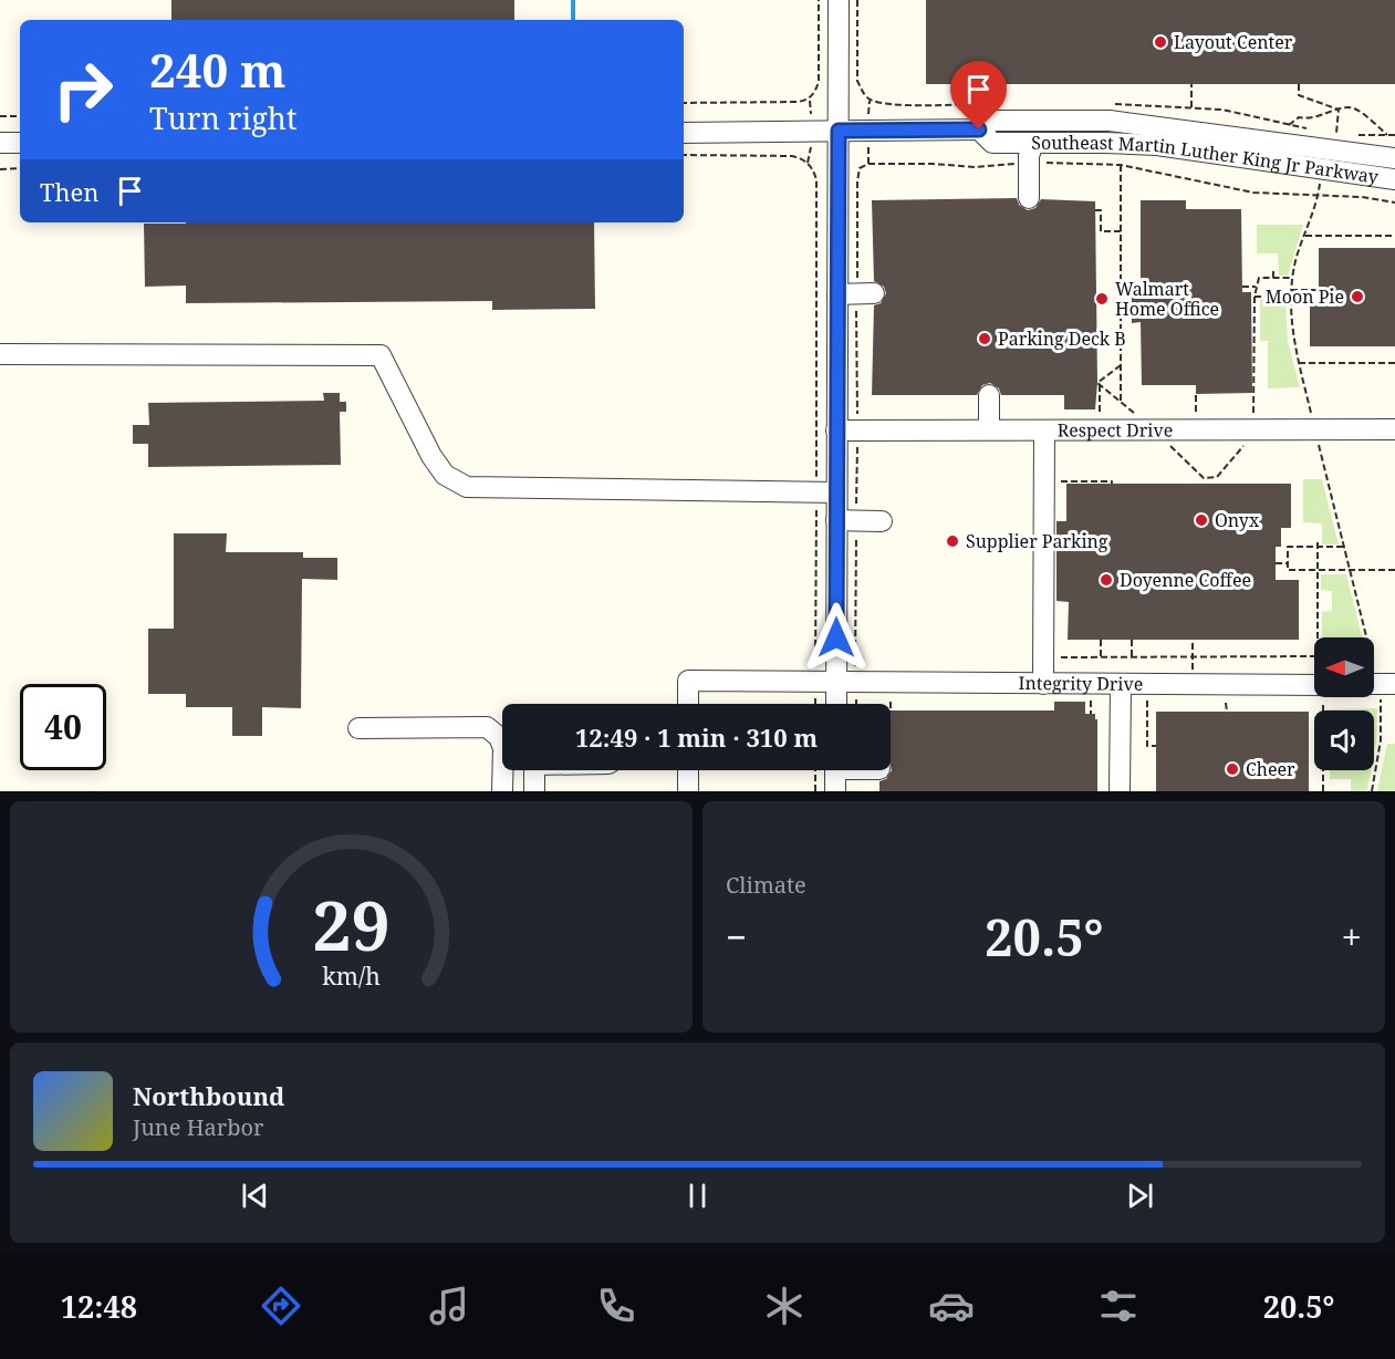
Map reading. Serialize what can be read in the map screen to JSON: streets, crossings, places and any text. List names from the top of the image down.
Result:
{
  "streets": {
    "street": ["Southeast Martin Luther King Jr Parkway", "Respect Drive", "Integrity Drive"]
  },
  "places": [
    "Layout Center",
    "Moon Pie",
    "Walmart Home Office",
    "Parking Deck B",
    "Onyx",
    "Supplier Parking",
    "Doyenne Coffee",
    "Cheer"
  ],
  "north": "left",
  "page": {
    "turn": ["240 m", "Turn right"],
    "then": "Then",
    "limit": "40",
    "trip": "12:49 · 1 min · 310 m",
    "tile": "Climate",
    "heat": ["−", "20.5°", "+"],
    "song": ["Northbound", "June Harbor"],
    "tabs": ["12:48", "20.5°"],
    "gauge": ["29", "km/h"]
  }
}
